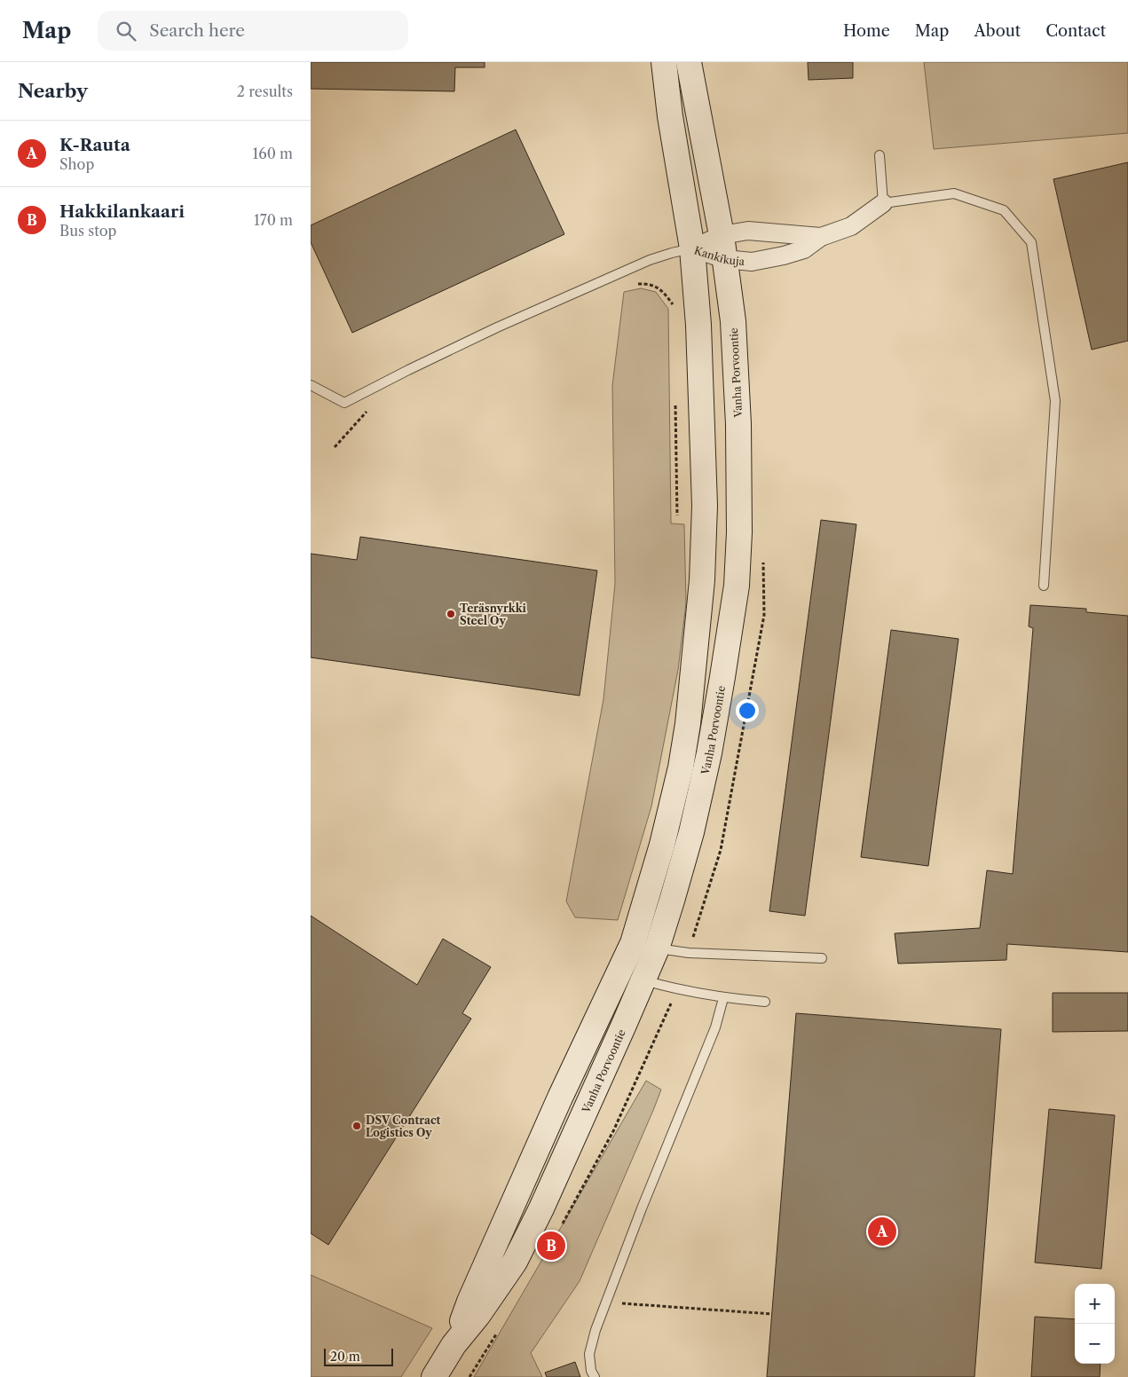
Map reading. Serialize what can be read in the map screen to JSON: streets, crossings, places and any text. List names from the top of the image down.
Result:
{
  "streets": {
    "main road": ["Vanha Porvoontie"],
    "street": ["Kankikuja"]
  },
  "crossings": [
    ["Kankikuja", "Vanha Porvoontie"]
  ],
  "places": ["Teräsnyrkki Steel Oy", "DSV Contract Logistics Oy"],
  "scale_bar": "20 m",
  "page": {
    "header": "Map",
    "search": "Search here",
    "nav": [
      "Home",
      "Map",
      "About",
      "Contact"
    ],
    "heading": ["Nearby", "2 results"],
    "list": [
      {
        "mark": "A",
        "name": "K-Rauta",
        "note": "Shop",
        "value": "160 m"
      },
      {
        "mark": "B",
        "name": "Hakkilankaari",
        "note": "Bus stop",
        "value": "170 m"
      }
    ],
    "pins": ["A", "B"],
    "map_buttons": ["+", "−"],
    "scale": "20 m"
  }
}
